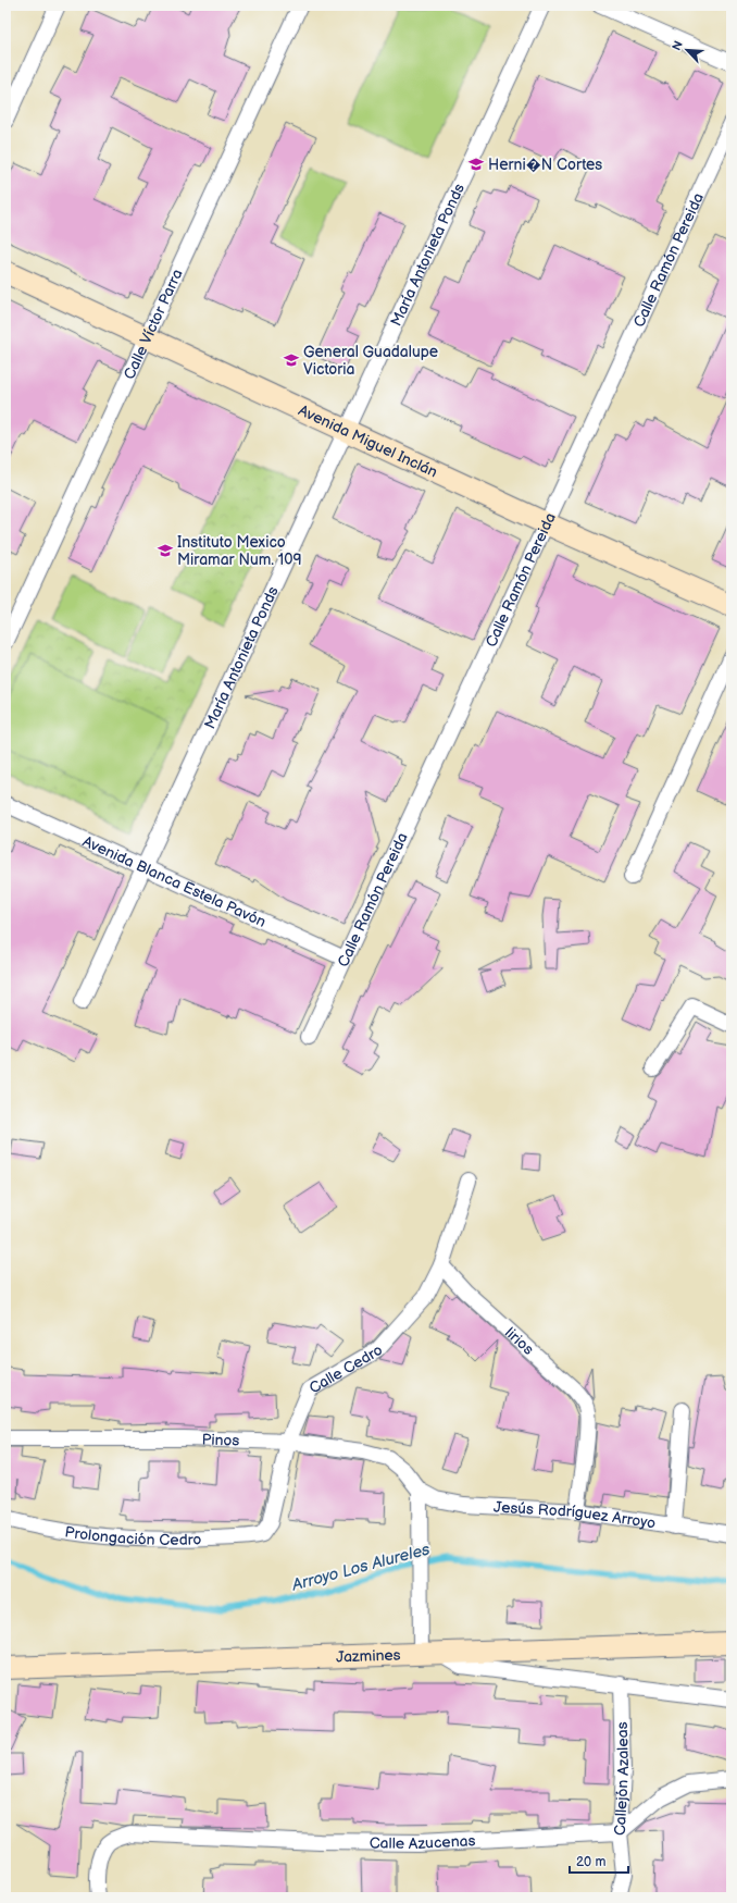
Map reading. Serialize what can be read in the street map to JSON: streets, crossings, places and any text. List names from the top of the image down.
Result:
{
  "streets": {
    "main road": ["Avenida Miguel Inclán", "Jazmines"],
    "street": [
      "María Antonieta Ponds",
      "Calle Ramón Pereida",
      "Calle Víctor Parra",
      "Avenida Blanca Estela Pavón",
      "lirios",
      "Calle Cedro",
      "Pinos",
      "Jesús Rodríguez Arroyo",
      "Prolongación Cedro",
      "Callejón Azaleas",
      "Calle Azucenas"
    ]
  },
  "crossings": [
    ["María Antonieta Ponds", "Avenida Miguel Inclán"],
    ["María Antonieta Ponds", "Avenida Blanca Estela Pavón"],
    ["Calle Ramón Pereida", "Avenida Miguel Inclán"],
    ["Calle Ramón Pereida", "Avenida Blanca Estela Pavón"],
    ["Calle Víctor Parra", "Avenida Miguel Inclán"],
    ["lirios", "Calle Cedro"],
    ["lirios", "Jesús Rodríguez Arroyo"],
    ["Calle Cedro", "Pinos"],
    ["Calle Cedro", "Prolongación Cedro"],
    ["Pinos", "Jesús Rodríguez Arroyo"],
    ["Callejón Azaleas", "Calle Azucenas"]
  ],
  "water": ["Arroyo Los Alureles"],
  "places": {
    "school or university": ["Herni�N Cortes", "General Guadalupe Victoria", "Instituto Mexico Miramar Num. 109"]
  },
  "scale_bar": "20 m",
  "north": "top left"
}
